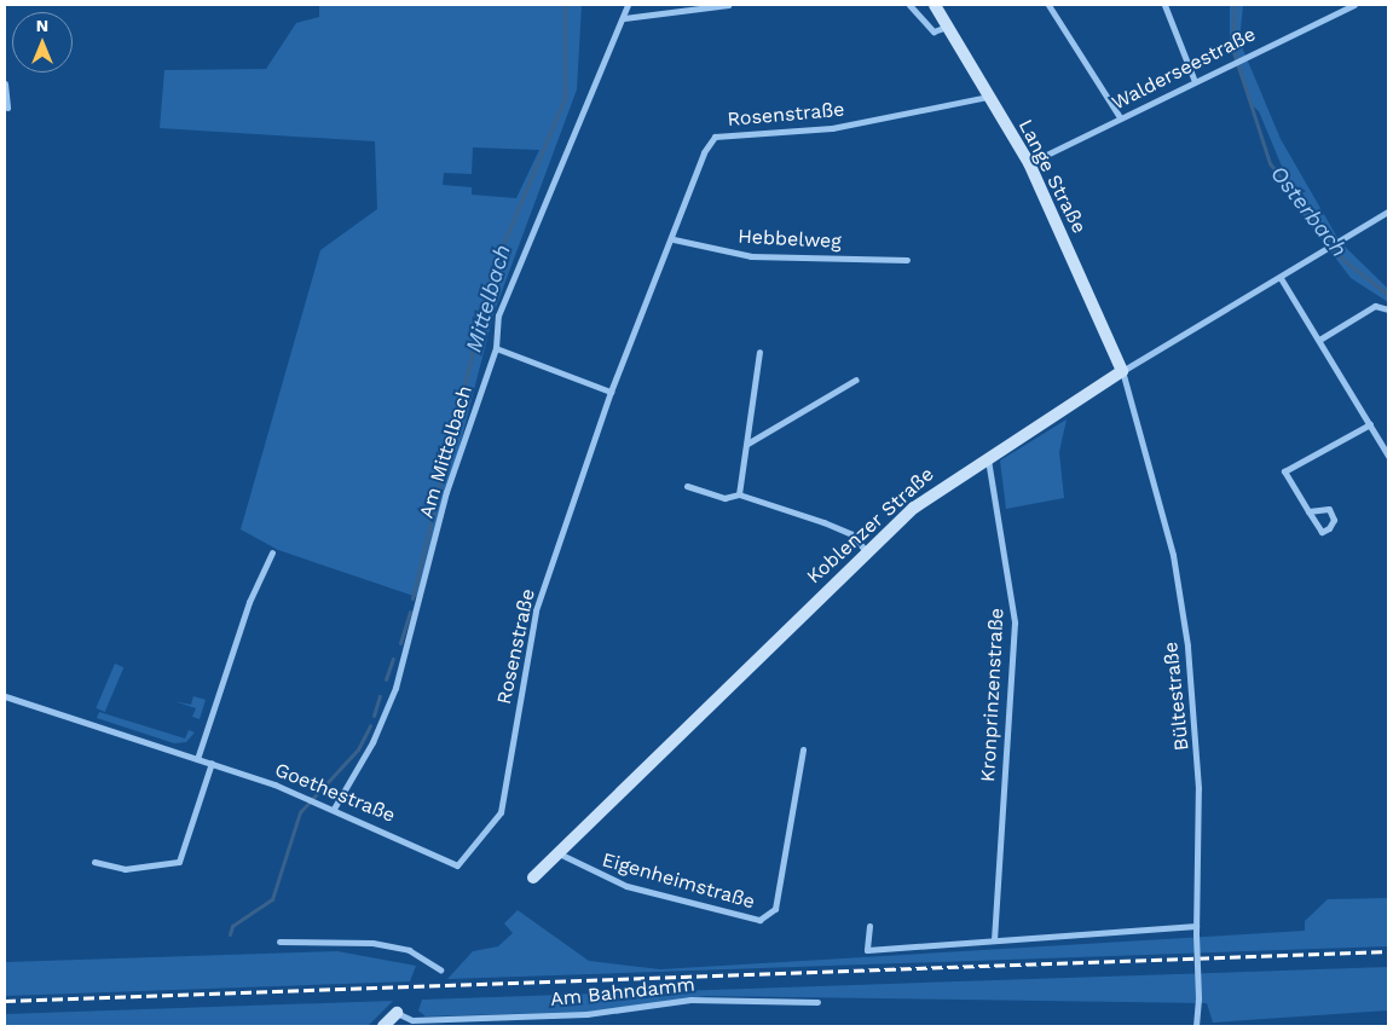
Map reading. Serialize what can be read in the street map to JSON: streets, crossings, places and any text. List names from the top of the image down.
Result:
{
  "streets": {
    "street": [
      "Walderseestraße",
      "Rosenstraße",
      "Lange Straße",
      "Hebbelweg",
      "Am Mittelbach",
      "Koblenzer Straße",
      "Kronprinzenstraße",
      "Bültestraße",
      "Goethestraße",
      "Eigenheimstraße",
      "Am Bahndamm"
    ]
  },
  "crossings": [
    ["Walderseestraße", "Lange Straße"],
    ["Rosenstraße", "Lange Straße"],
    ["Rosenstraße", "Hebbelweg"],
    ["Rosenstraße", "Goethestraße"],
    ["Lange Straße", "Koblenzer Straße"],
    ["Lange Straße", "Bültestraße"],
    ["Am Mittelbach", "Goethestraße"],
    ["Koblenzer Straße", "Kronprinzenstraße"],
    ["Koblenzer Straße", "Bültestraße"],
    ["Koblenzer Straße", "Eigenheimstraße"]
  ],
  "water": ["Osterbach", "Mittelbach"],
  "north": "top"
}
